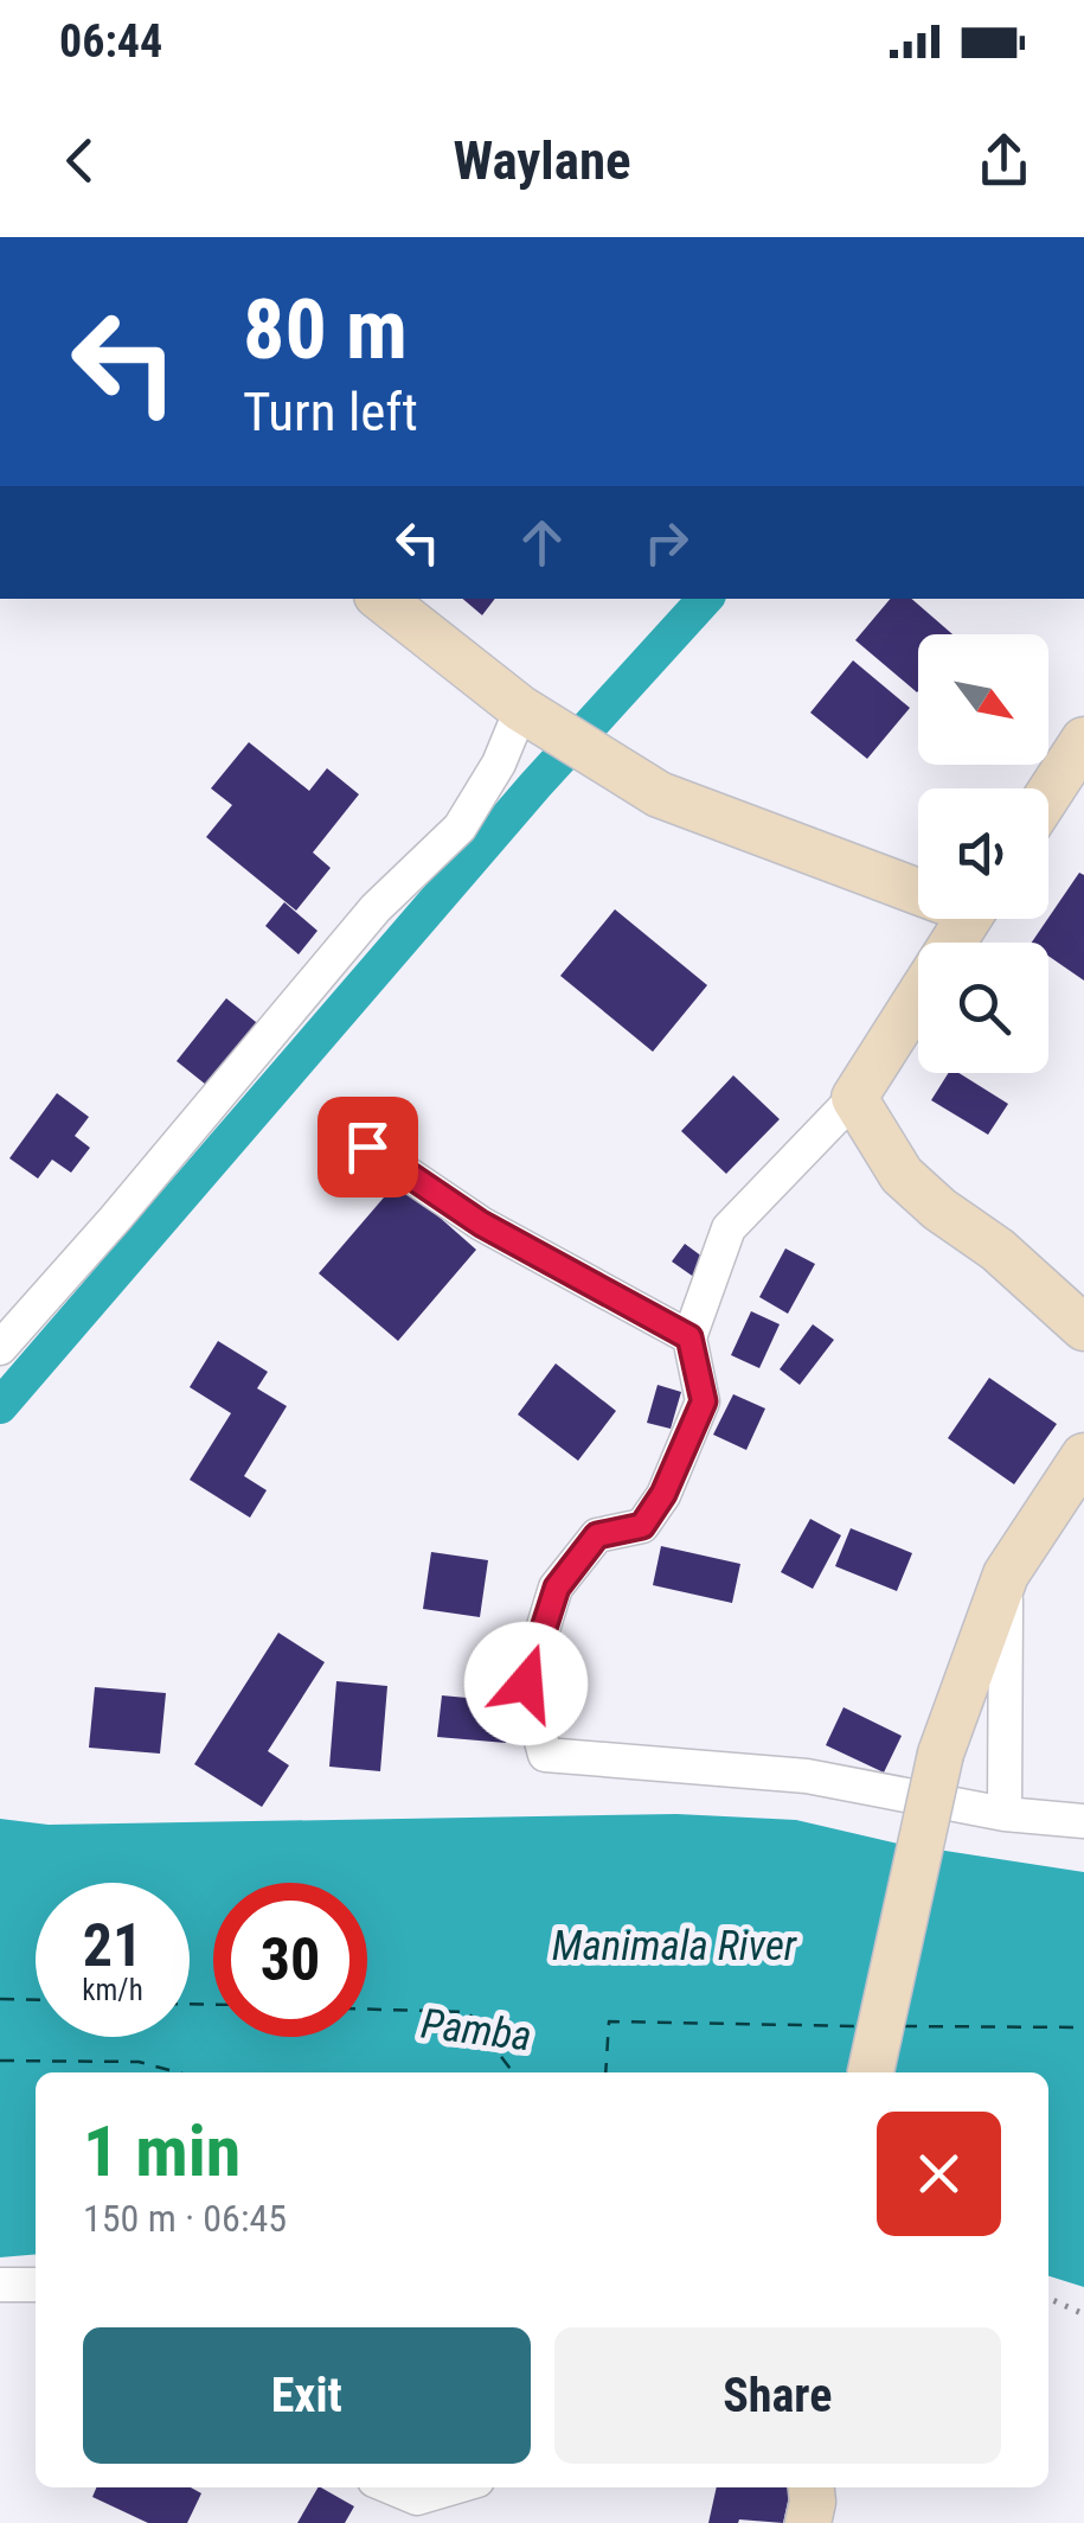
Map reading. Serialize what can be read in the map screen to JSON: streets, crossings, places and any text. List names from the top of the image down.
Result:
{
  "water": ["Manimala River", "Pamba"],
  "north": "bottom right",
  "page": {
    "status": "06:44",
    "header": "Waylane",
    "turn": ["80 m", "Turn left"],
    "speed": "21 km/h",
    "limit": "30",
    "heading": ["1 min", "150 m · 06:45"],
    "buttons": ["Exit", "Share"]
  }
}
